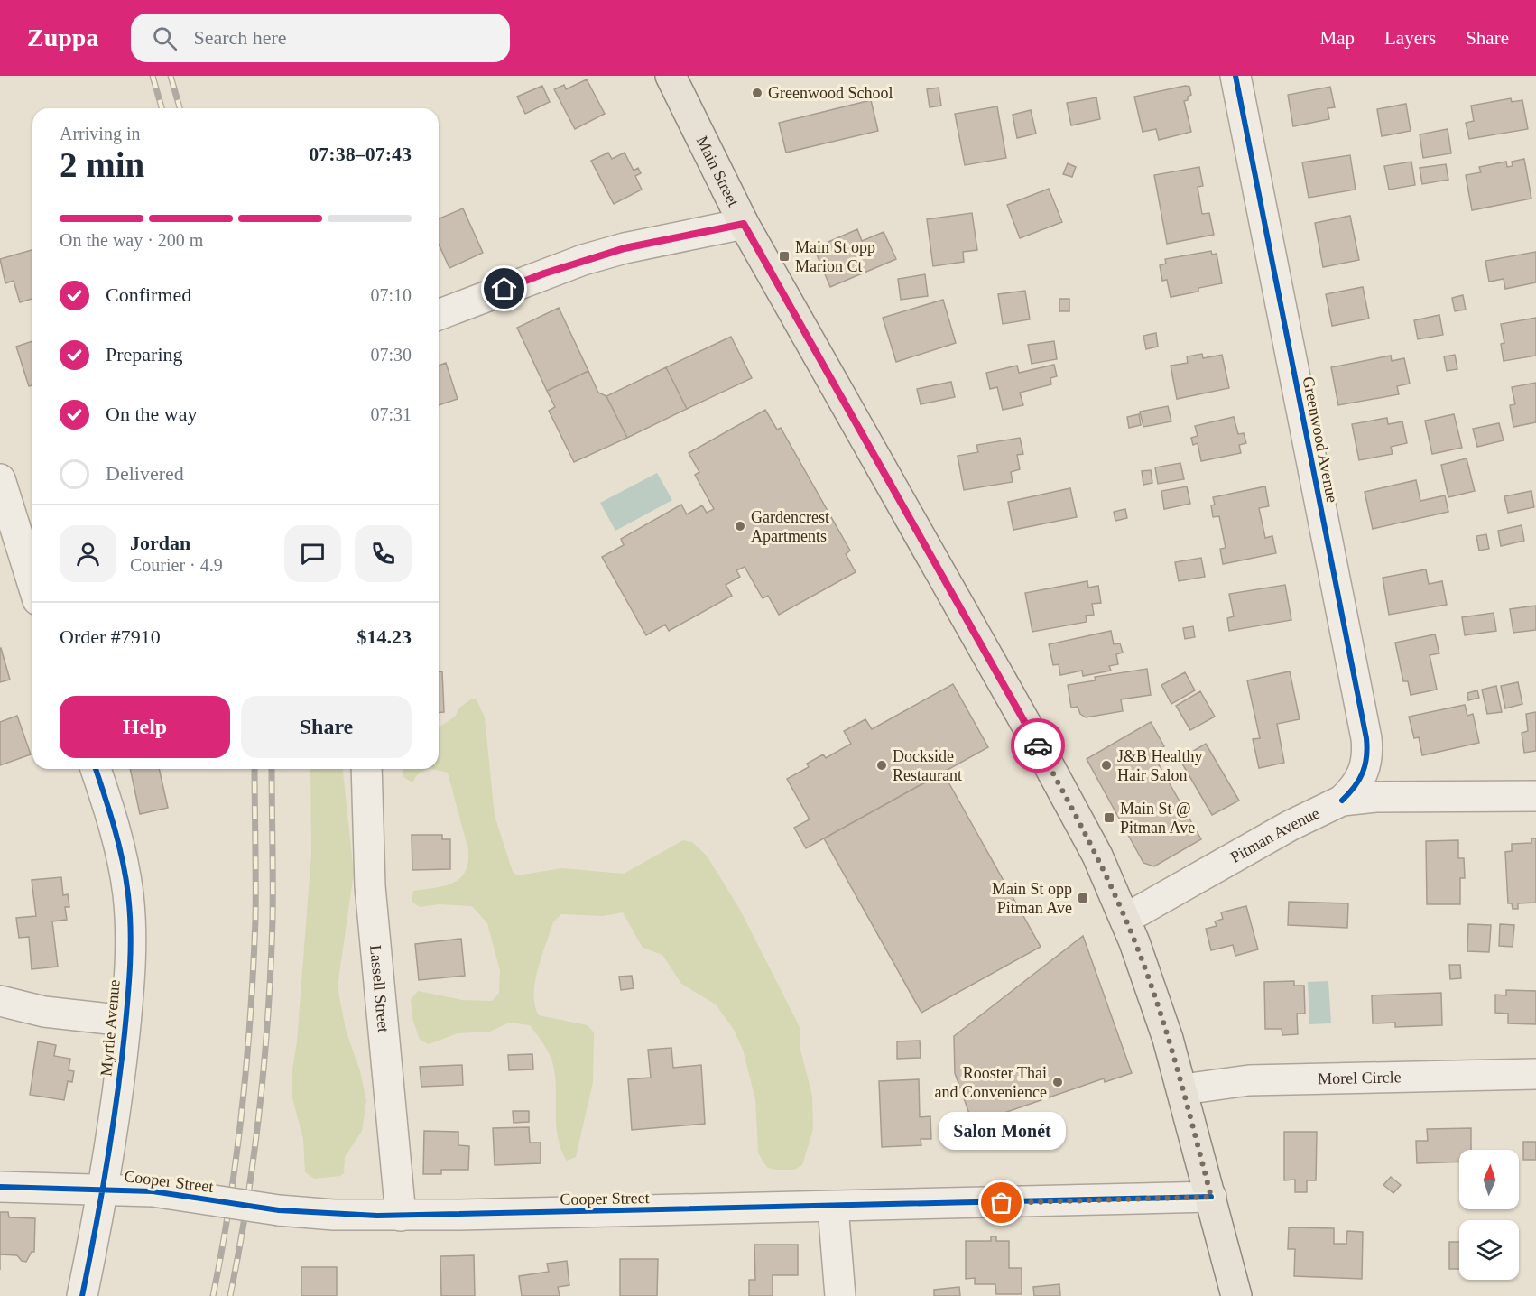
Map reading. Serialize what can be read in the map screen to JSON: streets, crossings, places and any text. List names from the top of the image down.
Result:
{
  "streets": {
    "main road": ["Main Street"],
    "street": [
      "Greenwood Avenue",
      "Pitman Avenue",
      "Lassell Street",
      "Myrtle Avenue",
      "Morel Circle",
      "Cooper Street"
    ]
  },
  "crossings": [
    ["Main Street", "Pitman Avenue"],
    ["Main Street", "Morel Circle"],
    ["Main Street", "Cooper Street"],
    ["Greenwood Avenue", "Pitman Avenue"],
    ["Lassell Street", "Cooper Street"],
    ["Myrtle Avenue", "Cooper Street"]
  ],
  "places": {
    "other": [
      "Greenwood School",
      "Gardencrest Apartments",
      "Dockside Restaurant",
      "J&B Healthy Hair Salon",
      "Rooster Thai and Convenience",
      "Salon Monét"
    ],
    "transit": ["Main St opp Marion Ct", "Main St @ Pitman Ave", "Main St opp Pitman Ave"]
  },
  "north": "top",
  "page": {
    "header": "Zuppa",
    "search": "Search here",
    "nav": ["Map", "Layers", "Share"],
    "heading": ["2 min", "Arriving in", "07:38–07:43"],
    "panel": [
      "Jordan",
      "Courier · 4.9",
      "Order #7910",
      "$14.23"
    ],
    "bar": "On the way · 200 m",
    "list": [
      ["Confirmed", "07:10"],
      ["Preparing", "07:30"],
      ["On the way", "07:31"],
      "Delivered"
    ],
    "buttons": ["Help", "Share"],
    "bubble": "Salon Monét"
  }
}
